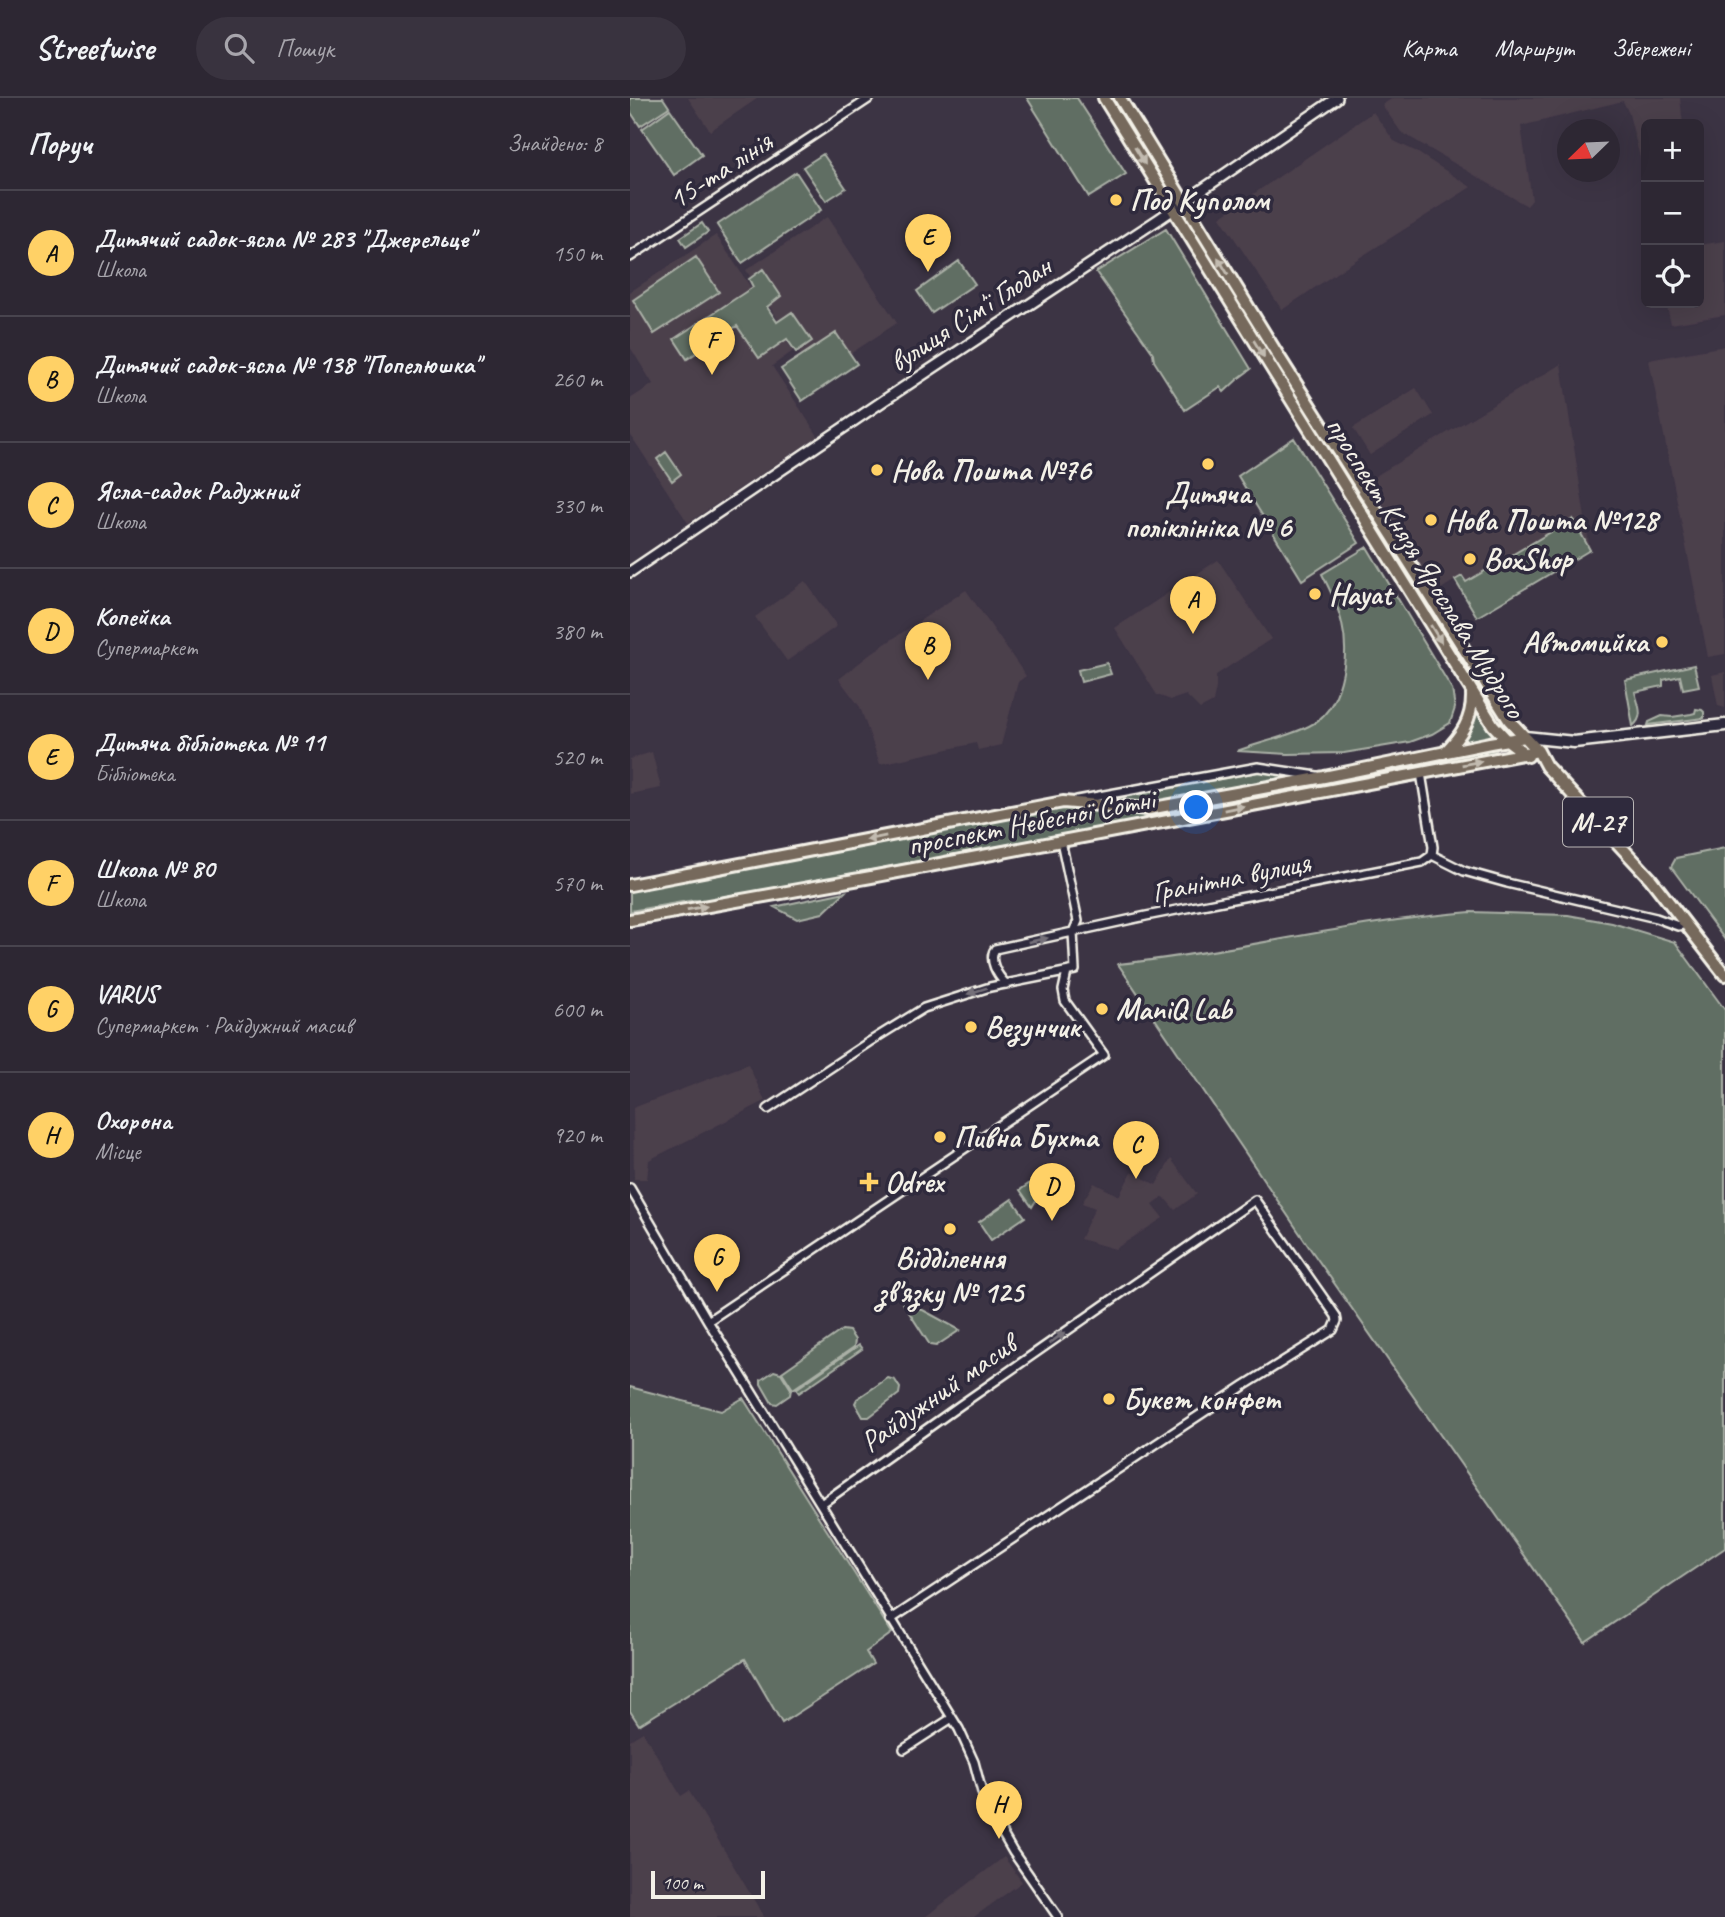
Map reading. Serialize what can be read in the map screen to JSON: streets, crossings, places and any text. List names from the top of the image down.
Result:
{
  "streets": {
    "main road": ["проспект Князя Ярослава Мудрого", "проспект Небесної Сотні", "М-27"],
    "street": [
      "15-та лінія",
      "вулиця Сім'ї Глодан",
      "Гранітна вулиця",
      "Райдужний масив"
    ]
  },
  "crossings": [
    ["вулиця Сім'ї Глодан", "проспект Князя Ярослава Мудрого"],
    ["проспект Князя Ярослава Мудрого", "проспект Небесної Сотні"],
    ["проспект Князя Ярослава Мудрого", "М-27"]
  ],
  "places": {
    "other": [
      "Под Куполом",
      "Дитяча поліклініка № 6",
      "Нова Пошта №76",
      "Нова Пошта №128",
      "BoxShop",
      "Hayat",
      "Автомийка",
      "ManiQ Lab",
      "Везунчик",
      "Пивна Бухта",
      "Відділення зв'язку № 125",
      "Букет конфет"
    ],
    "health": ["Odrex"]
  },
  "scale_bar": "100 m",
  "north": "bottom left",
  "page": {
    "header": "Streetwise",
    "search": "Пошук",
    "nav": ["Карта", "Маршрут", "Збережені"],
    "heading": ["Поруч", "Знайдено: 8"],
    "map_buttons": ["+", "−"],
    "list": [
      {
        "mark": "A",
        "name": "Дитячий садок-ясла № 283 \"Джерельце\"",
        "note": "Школа",
        "value": "150 m"
      },
      {
        "mark": "B",
        "name": "Дитячий садок-ясла № 138 \"Попелюшка\"",
        "note": "Школа",
        "value": "260 m"
      },
      {
        "mark": "C",
        "name": "Ясла-садок Радужний",
        "note": "Школа",
        "value": "330 m"
      },
      {
        "mark": "D",
        "name": "Копейка",
        "note": "Супермаркет",
        "value": "380 m"
      },
      {
        "mark": "E",
        "name": "Дитяча бібліотека № 11",
        "note": "Бібліотека",
        "value": "520 m"
      },
      {
        "mark": "F",
        "name": "Школа № 80",
        "note": "Школа",
        "value": "570 m"
      },
      {
        "mark": "G",
        "name": "VARUS",
        "note": "Супермаркет · Райдужний масив",
        "value": "600 m"
      },
      {
        "mark": "H",
        "name": "Охорона",
        "note": "Місце",
        "value": "920 m"
      }
    ],
    "pins": [
      "E",
      "F",
      "A",
      "B",
      "C",
      "D",
      "G",
      "H"
    ],
    "scale": "100 m"
  }
}
